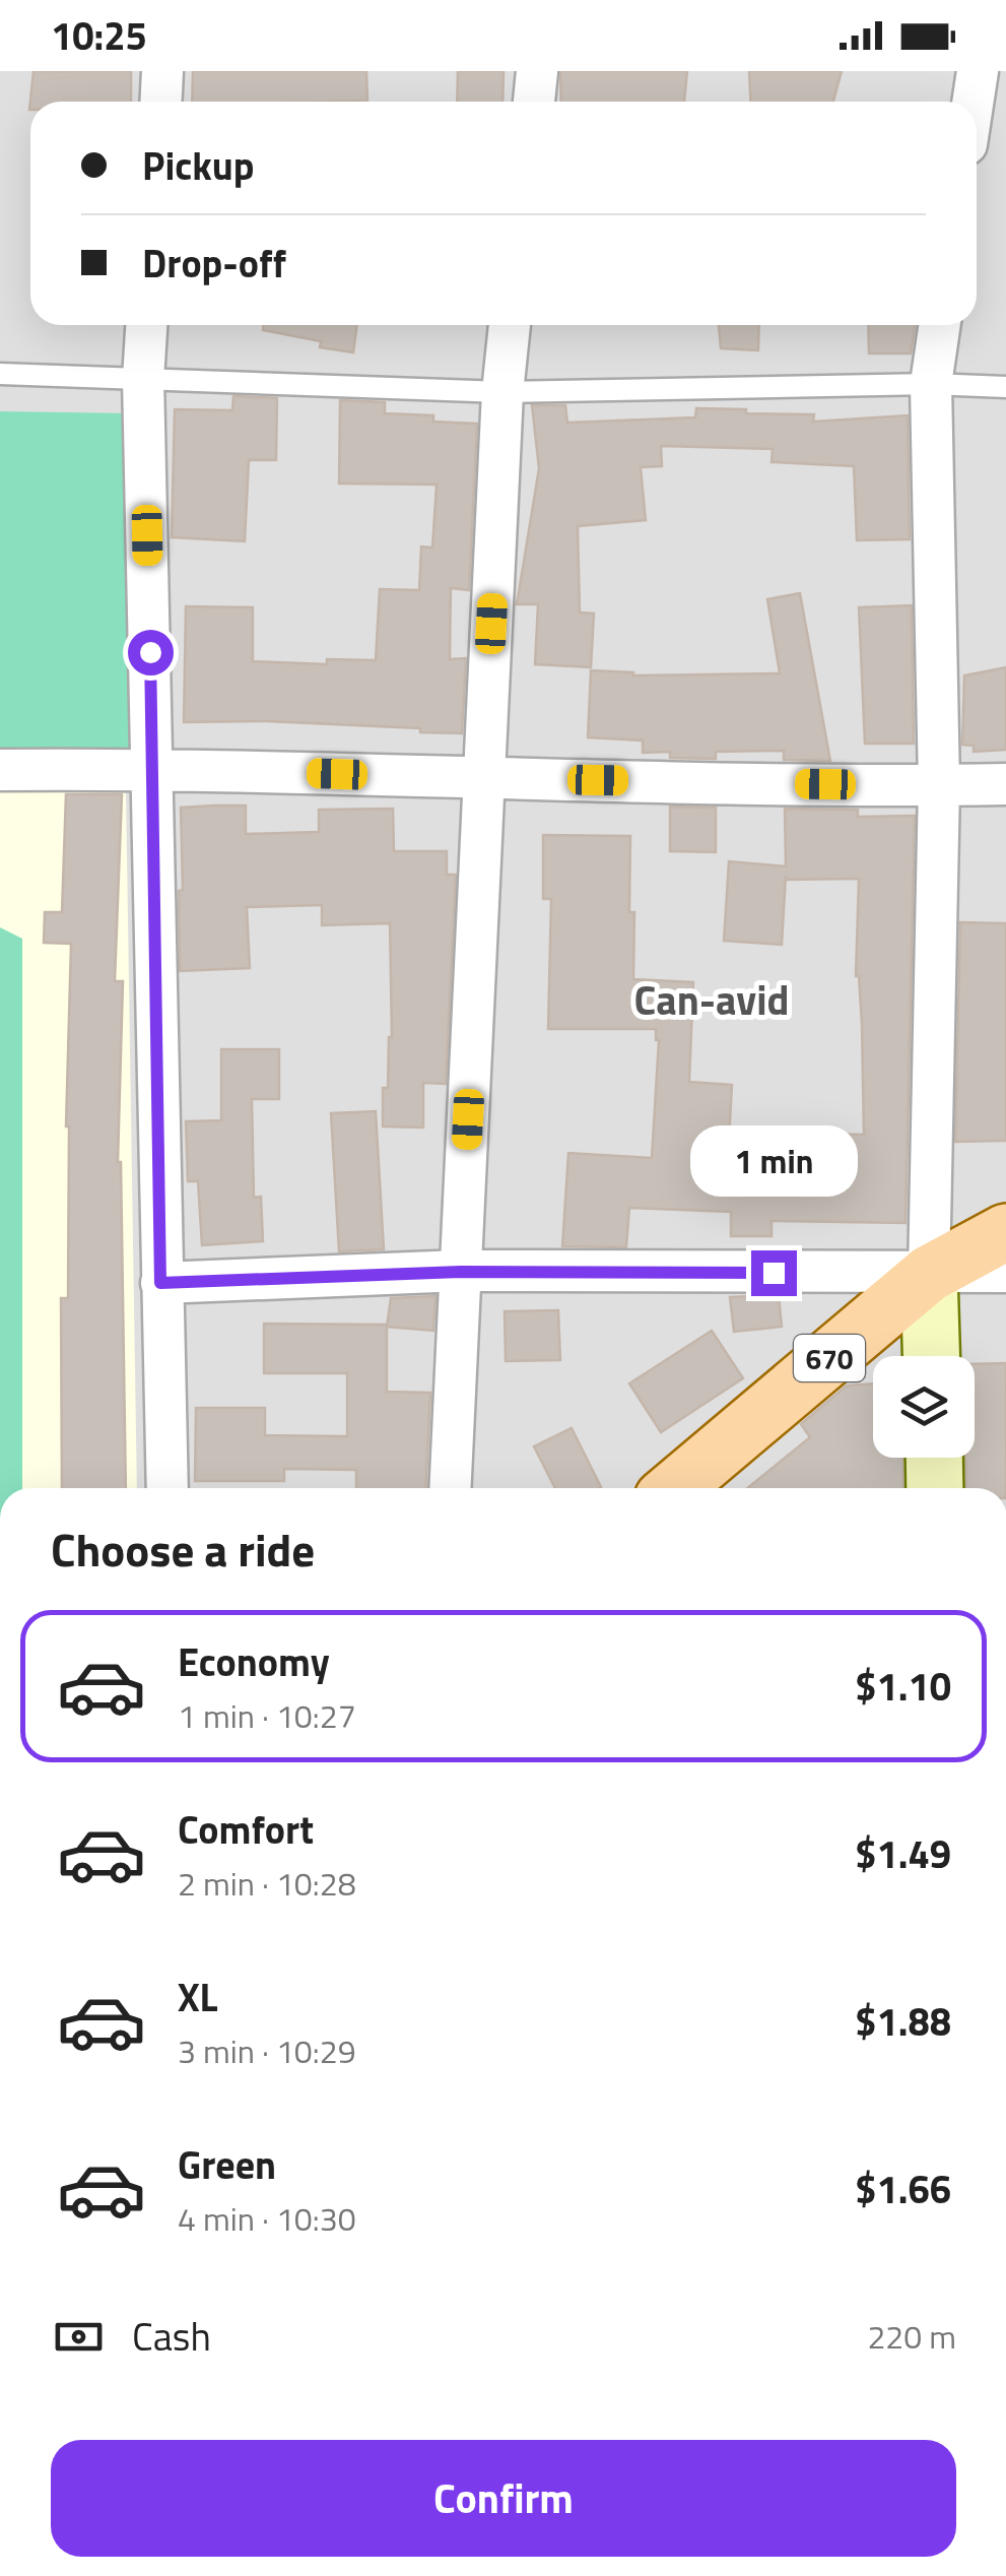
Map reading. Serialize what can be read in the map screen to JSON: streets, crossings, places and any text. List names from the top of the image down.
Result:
{
  "streets": {
    "main road": ["670"]
  },
  "districts": ["Can-avid"],
  "page": {
    "status": "10:25",
    "banner": ["Pickup", "Drop-off"],
    "bubble": "1 min",
    "heading": "Choose a ride",
    "list": [
      {
        "name": "Economy",
        "note": "1 min · 10:27",
        "value": "$1.10"
      },
      {
        "name": "Comfort",
        "note": "2 min · 10:28",
        "value": "$1.49"
      },
      {
        "name": "XL",
        "note": "3 min · 10:29",
        "value": "$1.88"
      },
      {
        "name": "Green",
        "note": "4 min · 10:30",
        "value": "$1.66"
      }
    ],
    "pay": ["Cash", "220 m"],
    "buttons": "Confirm"
  }
}
